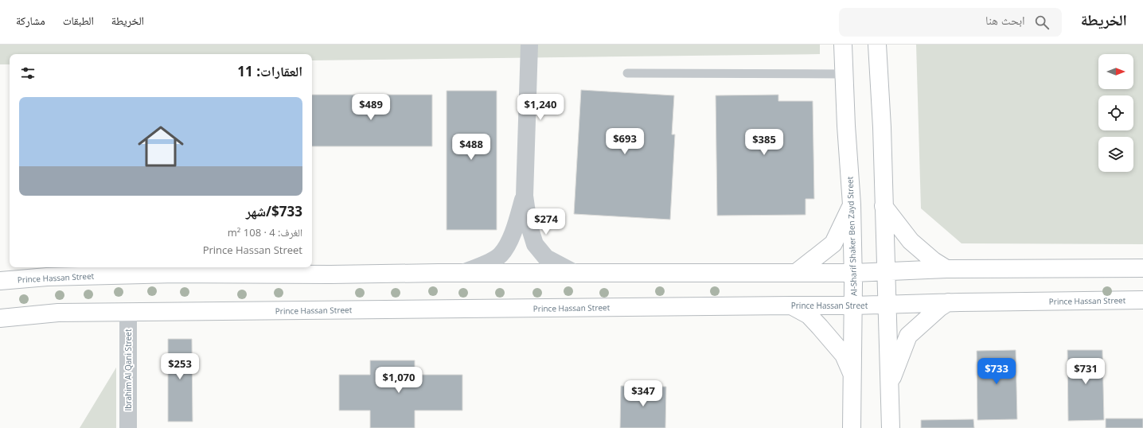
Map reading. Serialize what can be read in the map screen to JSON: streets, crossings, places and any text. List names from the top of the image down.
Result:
{
  "streets": {
    "main road": ["Al-Sharif Shaker Ben Zayd Street", "Prince Hassan Street"],
    "street": ["Ibrahim Al Qani Street"]
  },
  "crossings": [
    ["Al-Sharif Shaker Ben Zayd Street", "Prince Hassan Street"],
    ["Prince Hassan Street", "Ibrahim Al Qani Street"]
  ],
  "north": "right",
  "page": {
    "header": "الخريطة",
    "search": "ابحث هنا",
    "nav": ["الخريطة", "الطبقات", "مشاركة"],
    "heading": "العقارات: 11",
    "list": [
      {
        "name": "$733/شهر",
        "note": "الغرف: 4 · 108 m² · Prince Hassan Street"
      }
    ],
    "price": [
      "$489",
      "$1,240",
      "$693",
      "$385",
      "$488",
      "$274",
      "$253",
      "$733",
      "$731",
      "$1,070",
      "$347"
    ]
  }
}
